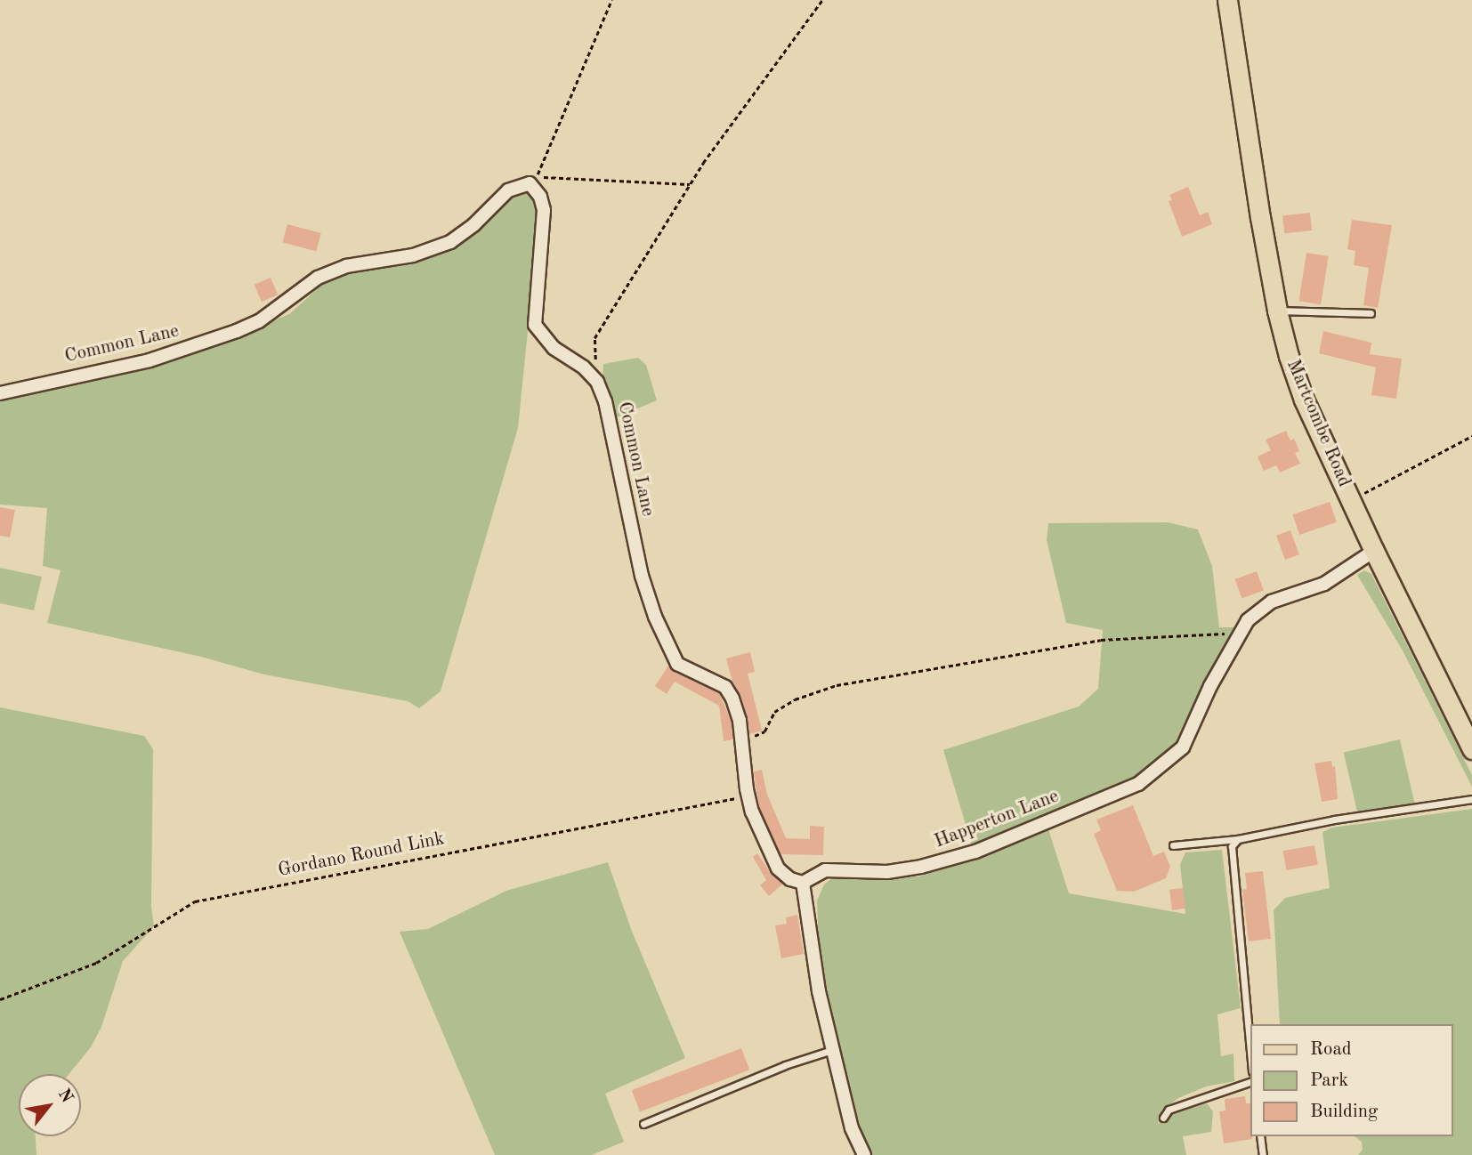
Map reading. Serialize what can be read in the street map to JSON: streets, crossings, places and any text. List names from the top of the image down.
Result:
{
  "streets": {
    "main road": ["Martcombe Road"],
    "street": ["Common Lane", "Happerton Lane"],
    "path": ["Gordano Round Link"]
  },
  "crossings": [
    ["Common Lane", "Happerton Lane"],
    ["Common Lane", "Gordano Round Link"],
    ["Martcombe Road", "Happerton Lane"]
  ],
  "legend": ["Road", "Park", "Building"],
  "north": "top right"
}
